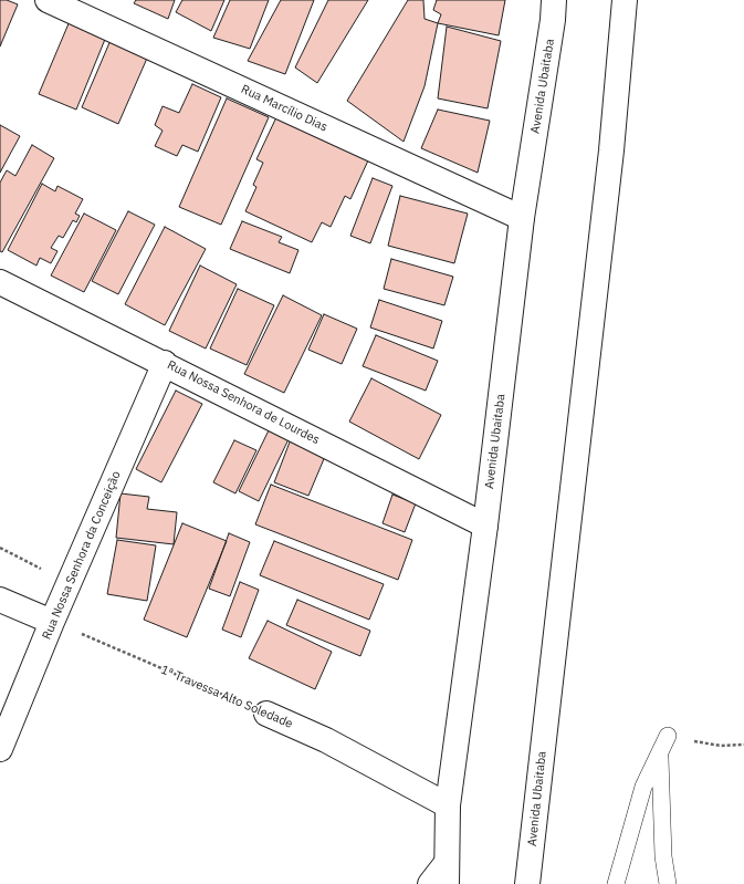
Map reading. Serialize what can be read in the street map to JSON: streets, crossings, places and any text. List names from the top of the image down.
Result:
{
  "streets": {
    "street": [
      "Avenida Ubaitaba",
      "Rua Marcílio Dias",
      "Rua Nossa Senhora de Lourdes",
      "Rua Nossa Senhora da Conceição",
      "1ª Travessa Alto Soledade"
    ]
  },
  "crossings": [
    ["Avenida Ubaitaba", "Rua Marcílio Dias"],
    ["Avenida Ubaitaba", "Rua Nossa Senhora de Lourdes"],
    ["Avenida Ubaitaba", "1ª Travessa Alto Soledade"],
    ["Rua Nossa Senhora de Lourdes", "Rua Nossa Senhora da Conceição"],
    ["Rua Nossa Senhora da Conceição", "1ª Travessa Alto Soledade"]
  ]
}
